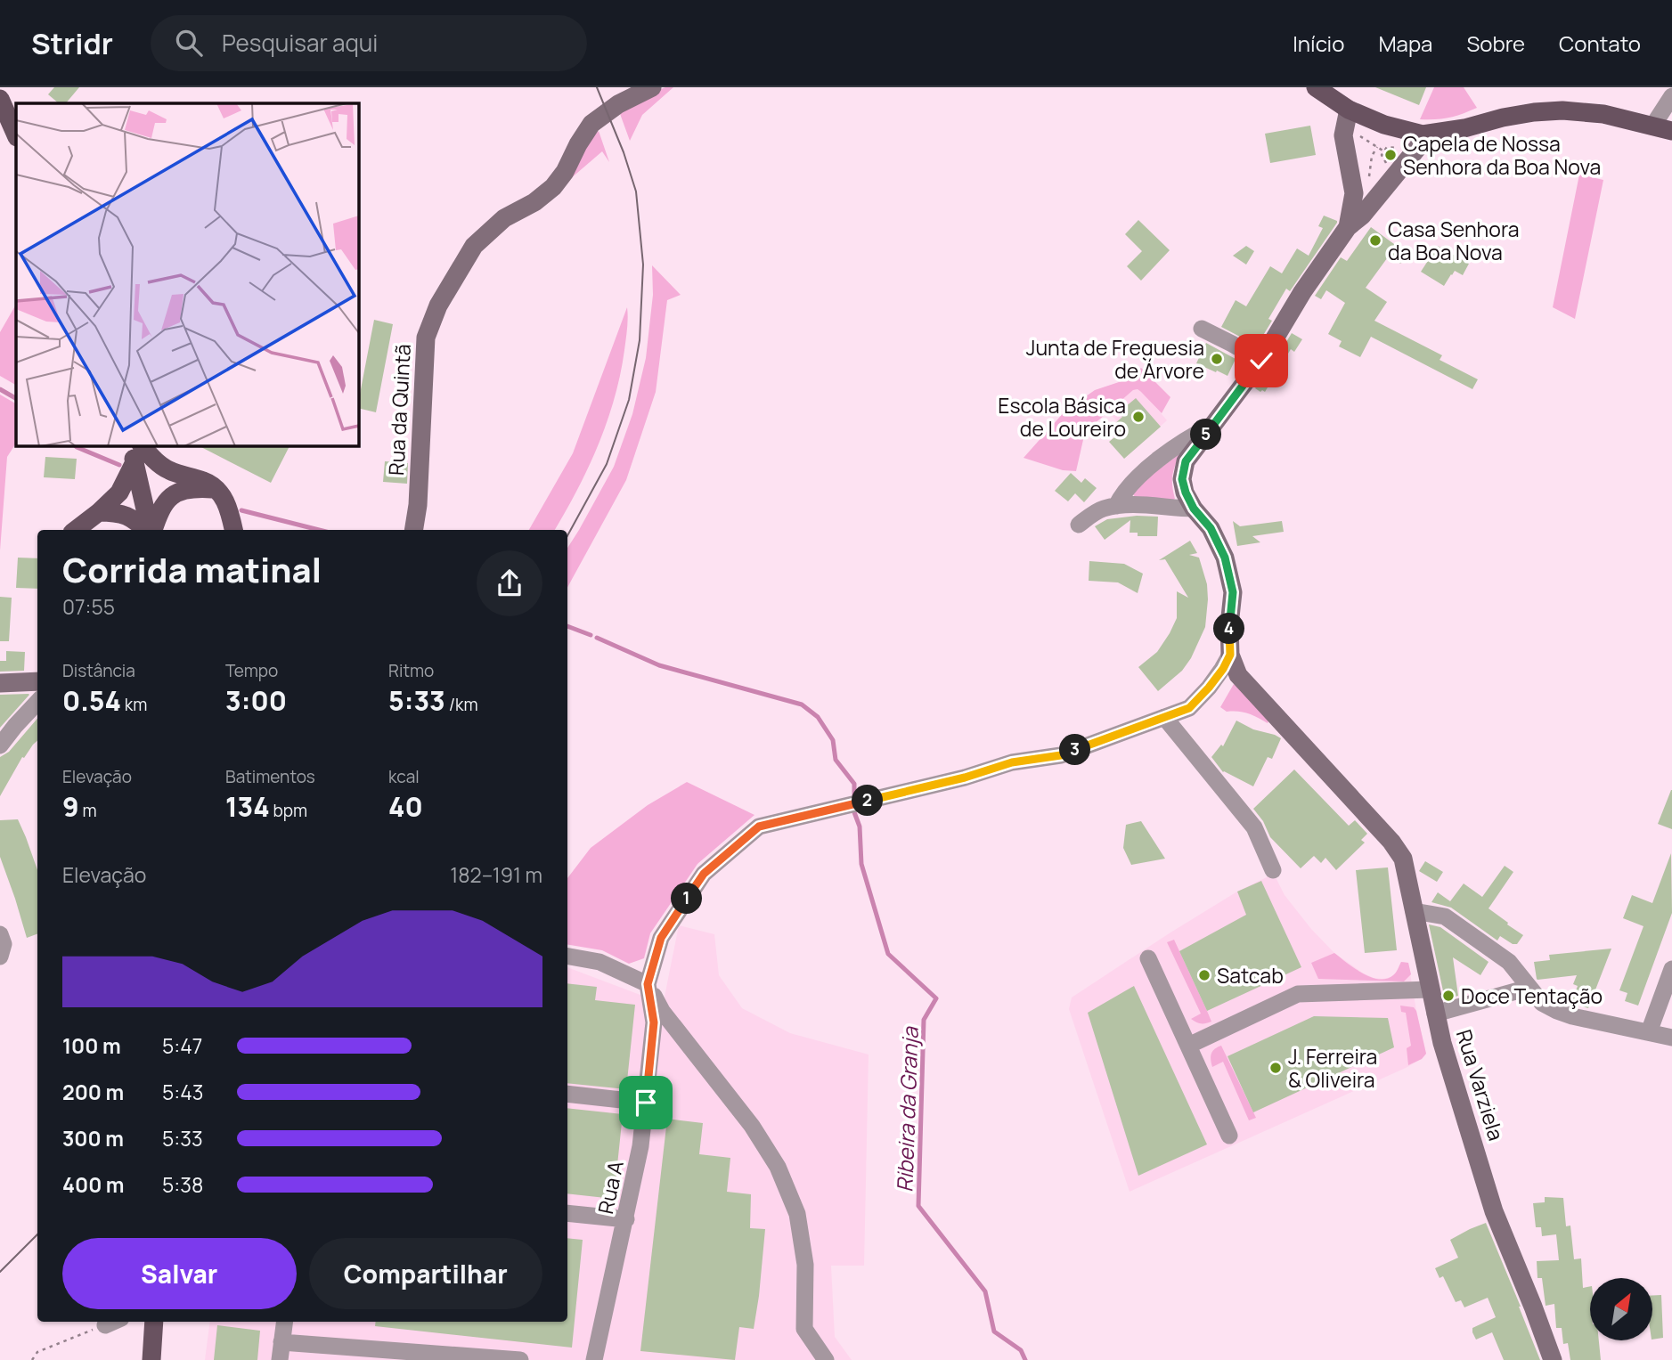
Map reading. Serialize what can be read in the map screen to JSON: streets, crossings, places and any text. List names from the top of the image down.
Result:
{
  "streets": {
    "street": ["Rua da Quintã", "Rua Varziela", "Rua A"]
  },
  "water": ["Ribeira da Granja"],
  "places": [
    "Capela de Nossa Senhora da Boa Nova",
    "Casa Senhora da Boa Nova",
    "Junta de Freguesia de Árvore",
    "Escola Básica de Loureiro",
    "Satcab",
    "Doce Tentação",
    "J. Ferreira & Oliveira"
  ],
  "north": "top right",
  "page": {
    "header": "Stridr",
    "search": "Pesquisar aqui",
    "nav": [
      "Início",
      "Mapa",
      "Sobre",
      "Contato"
    ],
    "pins": [
      "5",
      "4",
      "3",
      "2",
      "1"
    ],
    "heading": ["Corrida matinal", "07:55"],
    "stats": [
      ["Distância", "0.54 km"],
      ["Tempo", "3:00"],
      ["Ritmo", "5:33 /km"],
      ["Elevação", "9 m"],
      ["Batimentos", "134 bpm"],
      ["kcal", "40"]
    ],
    "chart": ["Elevação", "182–191 m"],
    "list": [
      {
        "name": "100 m",
        "note": "5:47"
      },
      {
        "name": "200 m",
        "note": "5:43"
      },
      {
        "name": "300 m",
        "note": "5:33"
      },
      {
        "name": "400 m",
        "note": "5:38"
      }
    ],
    "buttons": ["Salvar", "Compartilhar"]
  }
}
